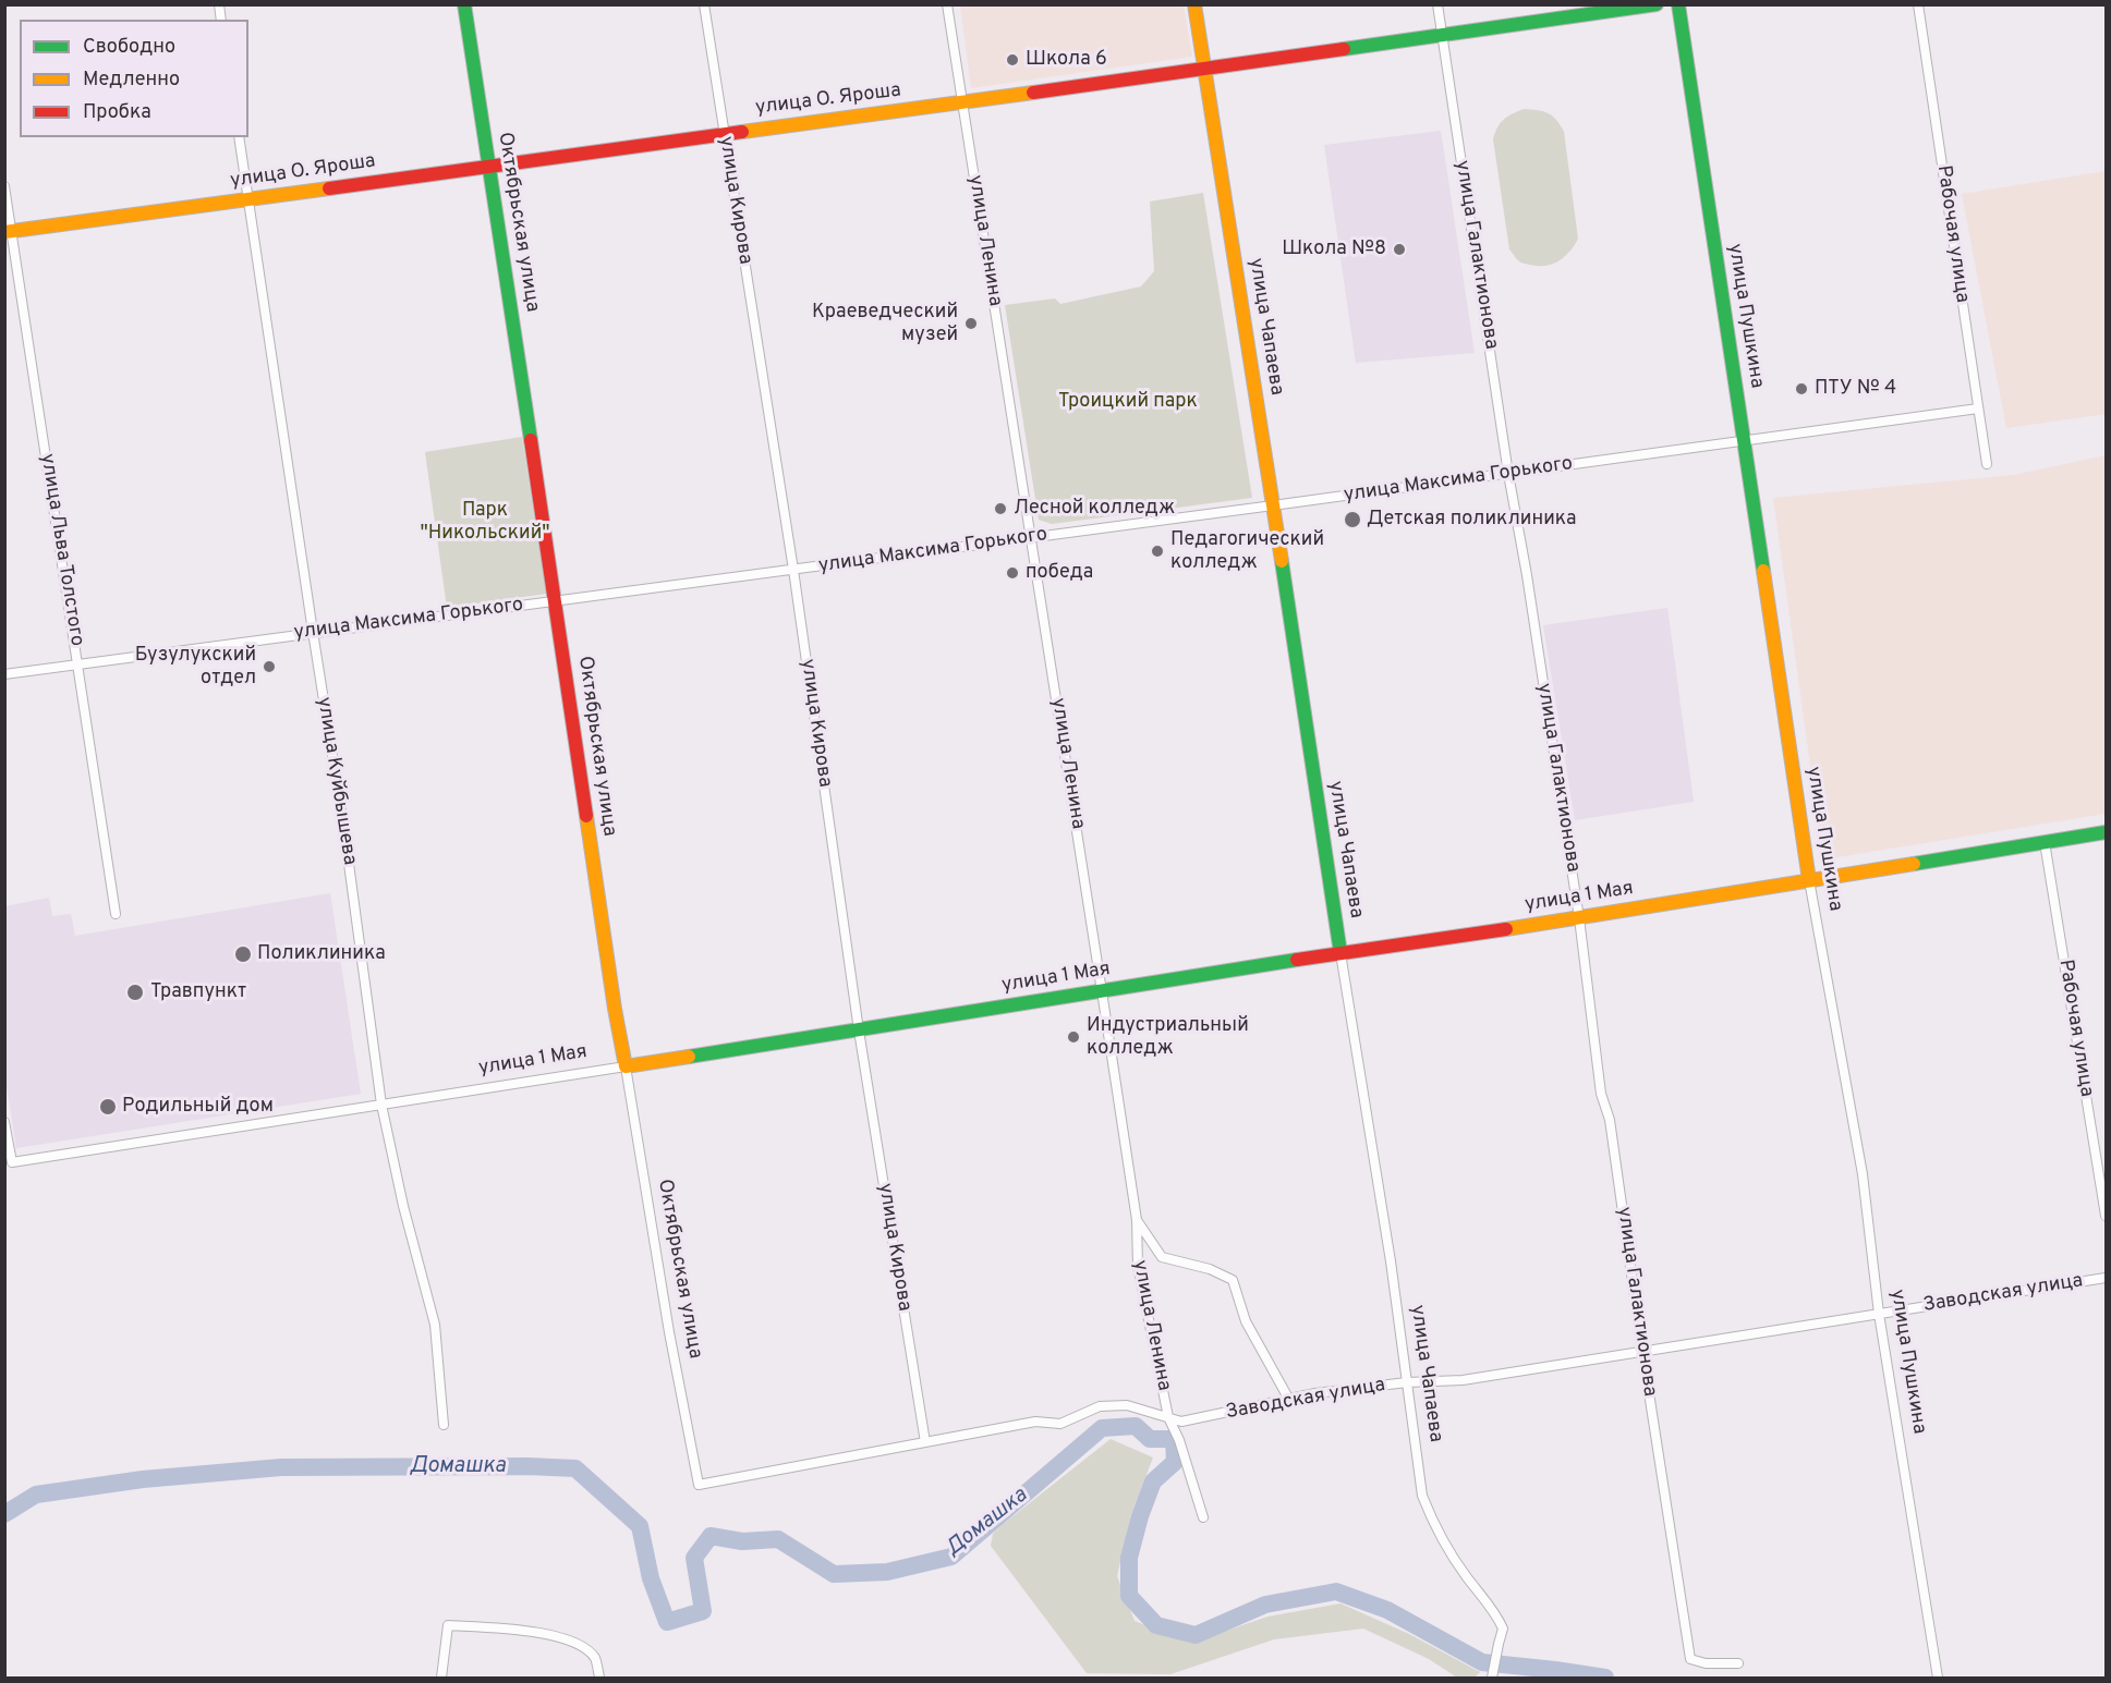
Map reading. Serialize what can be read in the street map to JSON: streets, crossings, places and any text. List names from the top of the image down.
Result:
{
  "streets": {
    "main road": [
      "улица О. Яроша",
      "Октябрьская улица",
      "улица Пушкина",
      "улица Чапаева",
      "улица 1 Мая"
    ],
    "street": [
      "улица Кирова",
      "Рабочая улица",
      "улица Ленина",
      "улица Галактионова",
      "улица Максима Горького",
      "улица Льва Толстого",
      "улица Куйбышева",
      "Заводская улица"
    ]
  },
  "crossings": [
    ["улица О. Яроша", "улица Кирова"],
    ["улица О. Яроша", "Октябрьская улица"],
    ["улица О. Яроша", "улица Ленина"],
    ["улица О. Яроша", "улица Галактионова"],
    ["улица О. Яроша", "улица Чапаева"],
    ["улица О. Яроша", "улица Льва Толстого"],
    ["улица О. Яроша", "улица Куйбышева"],
    ["улица Кирова", "улица Максима Горького"],
    ["улица Кирова", "улица 1 Мая"],
    ["улица Кирова", "Заводская улица"],
    ["Октябрьская улица", "улица Максима Горького"],
    ["Октябрьская улица", "улица 1 Мая"],
    ["Октябрьская улица", "Заводская улица"],
    ["Рабочая улица", "улица Максима Горького"],
    ["Рабочая улица", "улица 1 Мая"],
    ["улица Ленина", "улица Максима Горького"],
    ["улица Ленина", "улица 1 Мая"],
    ["улица Ленина", "Заводская улица"],
    ["улица Галактионова", "улица Максима Горького"],
    ["улица Галактионова", "улица 1 Мая"],
    ["улица Галактионова", "Заводская улица"],
    ["улица Пушкина", "улица Максима Горького"],
    ["улица Пушкина", "улица 1 Мая"],
    ["улица Пушкина", "Заводская улица"],
    ["улица Чапаева", "улица Максима Горького"],
    ["улица Чапаева", "улица 1 Мая"],
    ["улица Чапаева", "Заводская улица"],
    ["улица Максима Горького", "улица Льва Толстого"],
    ["улица Максима Горького", "улица Куйбышева"],
    ["улица Куйбышева", "улица 1 Мая"]
  ],
  "water": ["Домашка"],
  "parks": ["Троицкий парк", "Парк \"Никольский\""],
  "places": [
    "Школа 6",
    "Школа №8",
    "Краеведческий музей",
    "ПТУ № 4",
    "Лесной колледж",
    "Детская поликлиника",
    "Педагогический колледж",
    "победа",
    "Бузулукский отдел",
    "Поликлиника",
    "Травпункт",
    "Индустриальный колледж",
    "Родильный дом"
  ],
  "legend": ["Свободно", "Медленно", "Пробка"]
}
